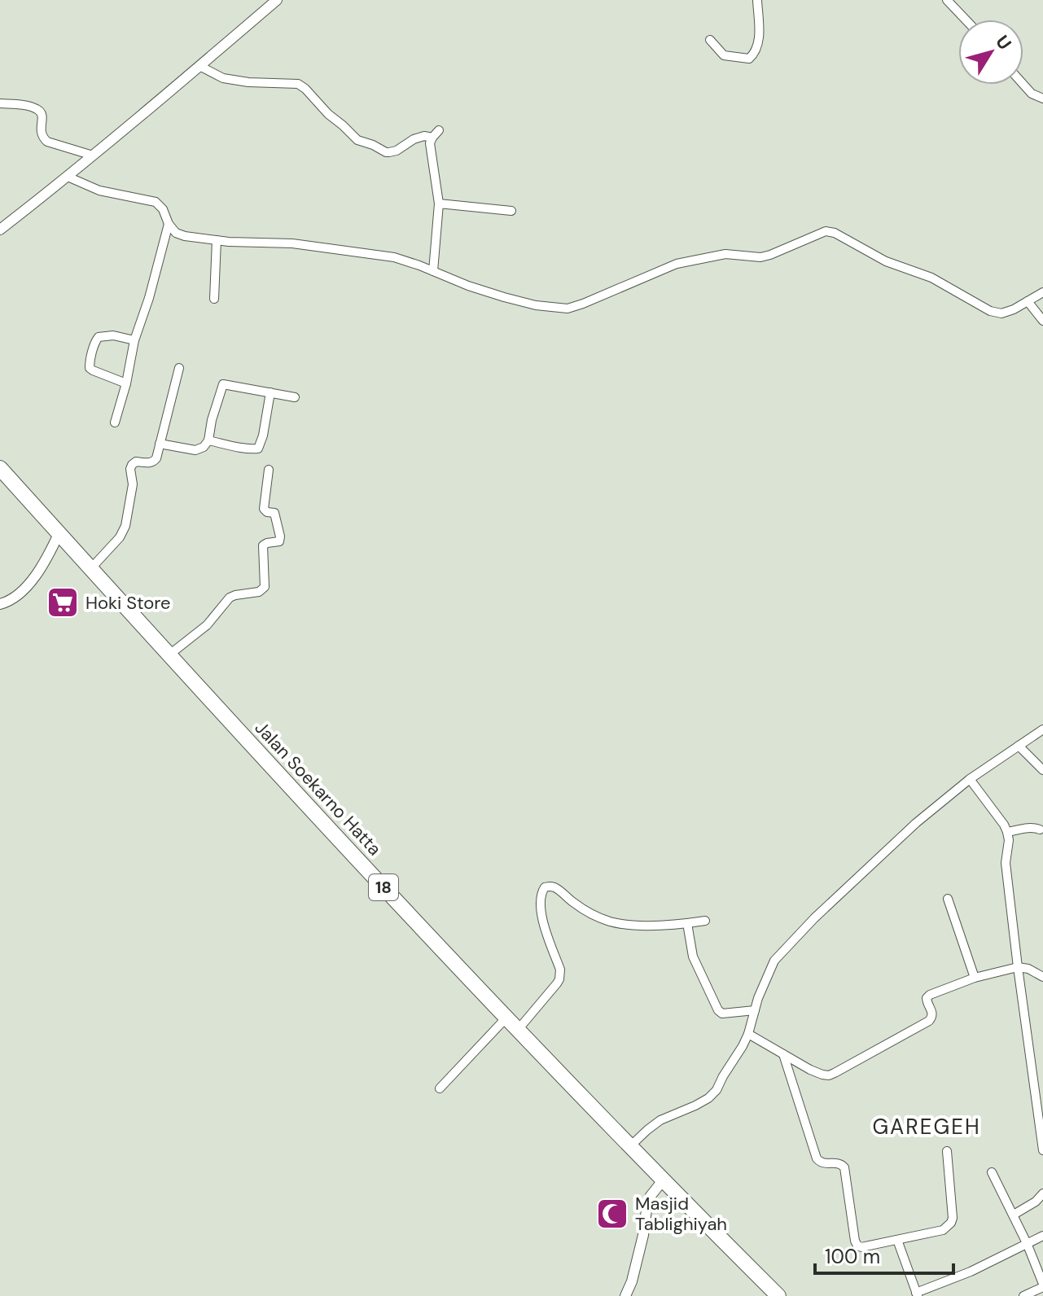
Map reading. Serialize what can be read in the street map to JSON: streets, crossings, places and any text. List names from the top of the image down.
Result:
{
  "streets": {
    "highway": ["Jalan Soekarno Hatta", "18"]
  },
  "districts": ["GAREGEH"],
  "places": {
    "supermarket": ["Hoki Store"],
    "mosque": ["Masjid Tablighiyah"]
  },
  "scale_bar": "100 m",
  "north": "top right"
}
